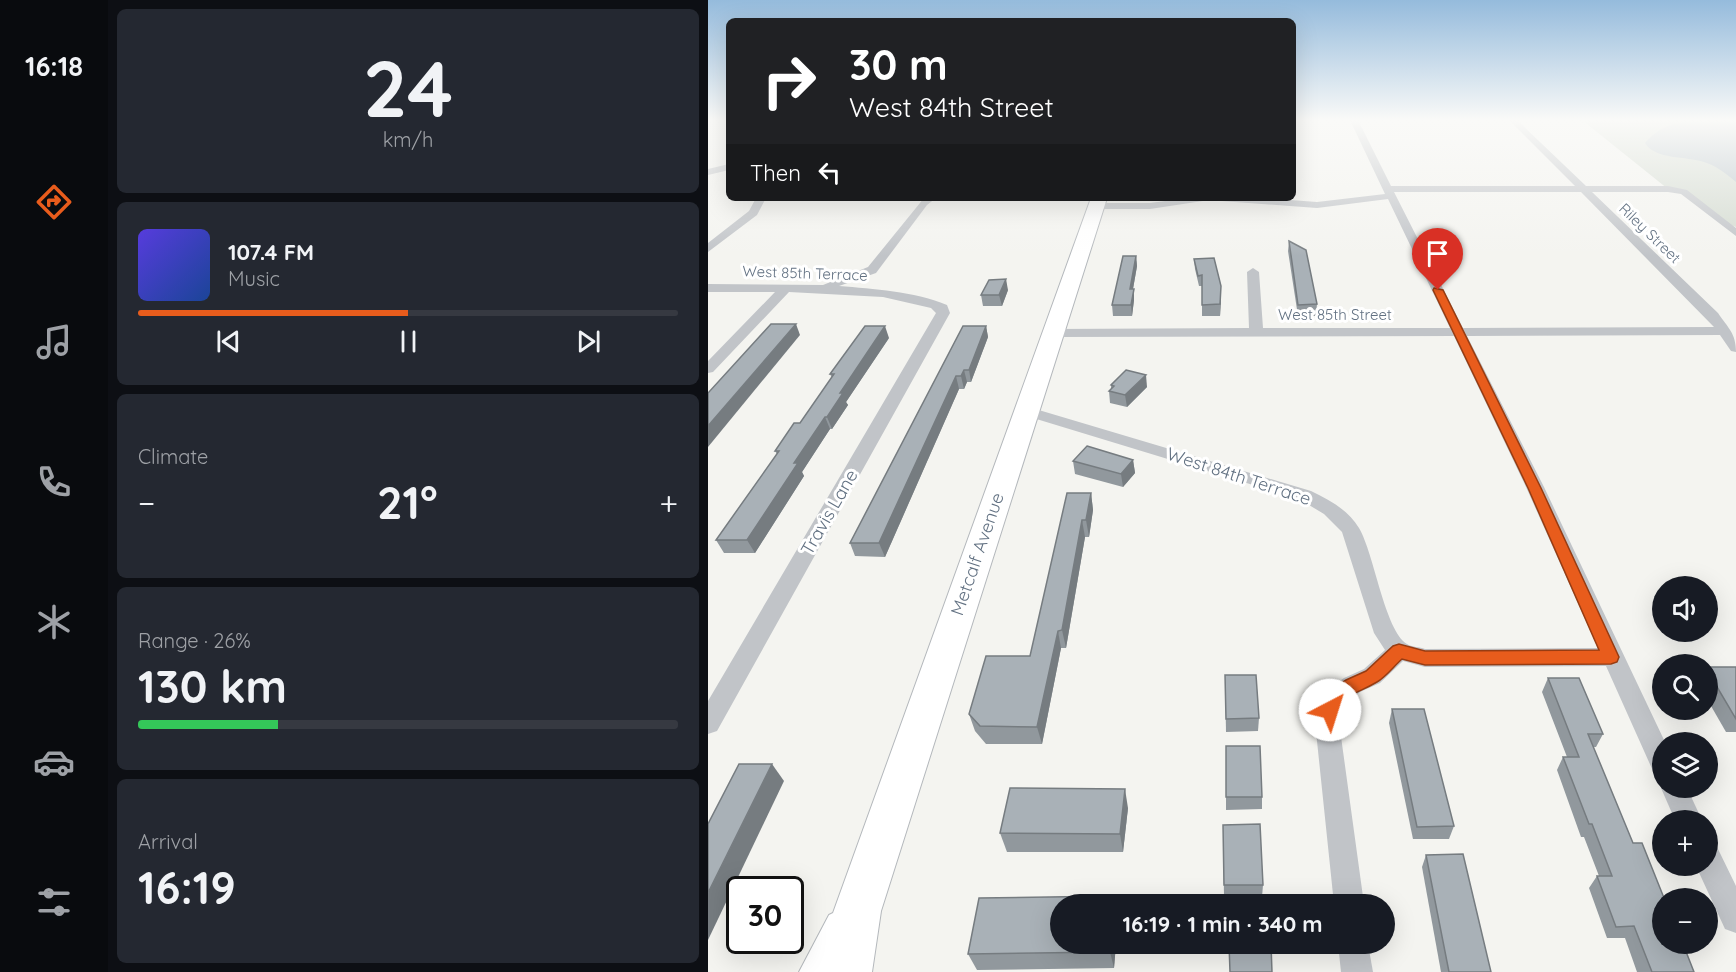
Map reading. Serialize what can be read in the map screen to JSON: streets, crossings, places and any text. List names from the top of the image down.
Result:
{
  "streets": {
    "main road": ["Metcalf Avenue"],
    "street": [
      "Riley Street",
      "West 85th Terrace",
      "West 85th Street",
      "West 84th Terrace",
      "Travis Lane"
    ]
  },
  "crossings": [
    ["Riley Street", "West 85th Street"],
    ["West 85th Terrace", "Travis Lane"],
    ["West 85th Street", "Metcalf Avenue"],
    ["West 84th Terrace", "Metcalf Avenue"]
  ],
  "page": {
    "tabs": "16:18",
    "tile": [
      ["24", "km/h"],
      "Climate",
      ["Range · 26%", "130 km"],
      ["Arrival", "16:19"]
    ],
    "turn": ["30 m", "West 84th Street"],
    "then": "Then",
    "song": ["107.4 FM", "Music"],
    "heat": ["−", "21°", "+"],
    "map_buttons": ["+", "−"],
    "limit": "30",
    "trip": "16:19 · 1 min · 340 m"
  }
}
